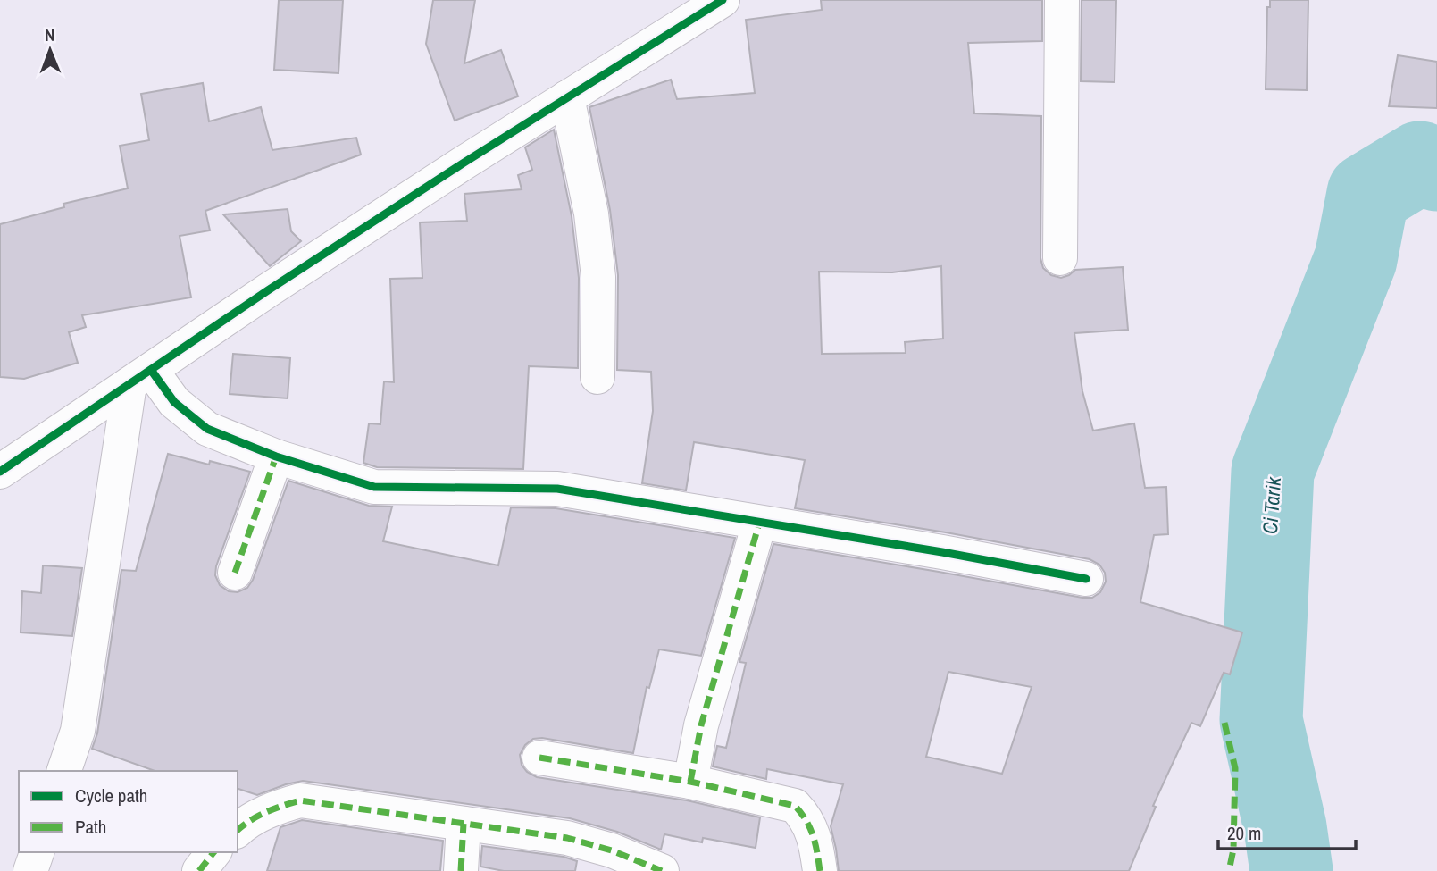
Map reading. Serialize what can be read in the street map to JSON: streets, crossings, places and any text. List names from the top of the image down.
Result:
{
  "water": ["Ci Tarik"],
  "legend": ["Cycle path", "Path"],
  "scale_bar": "20 m",
  "north": "top"
}
